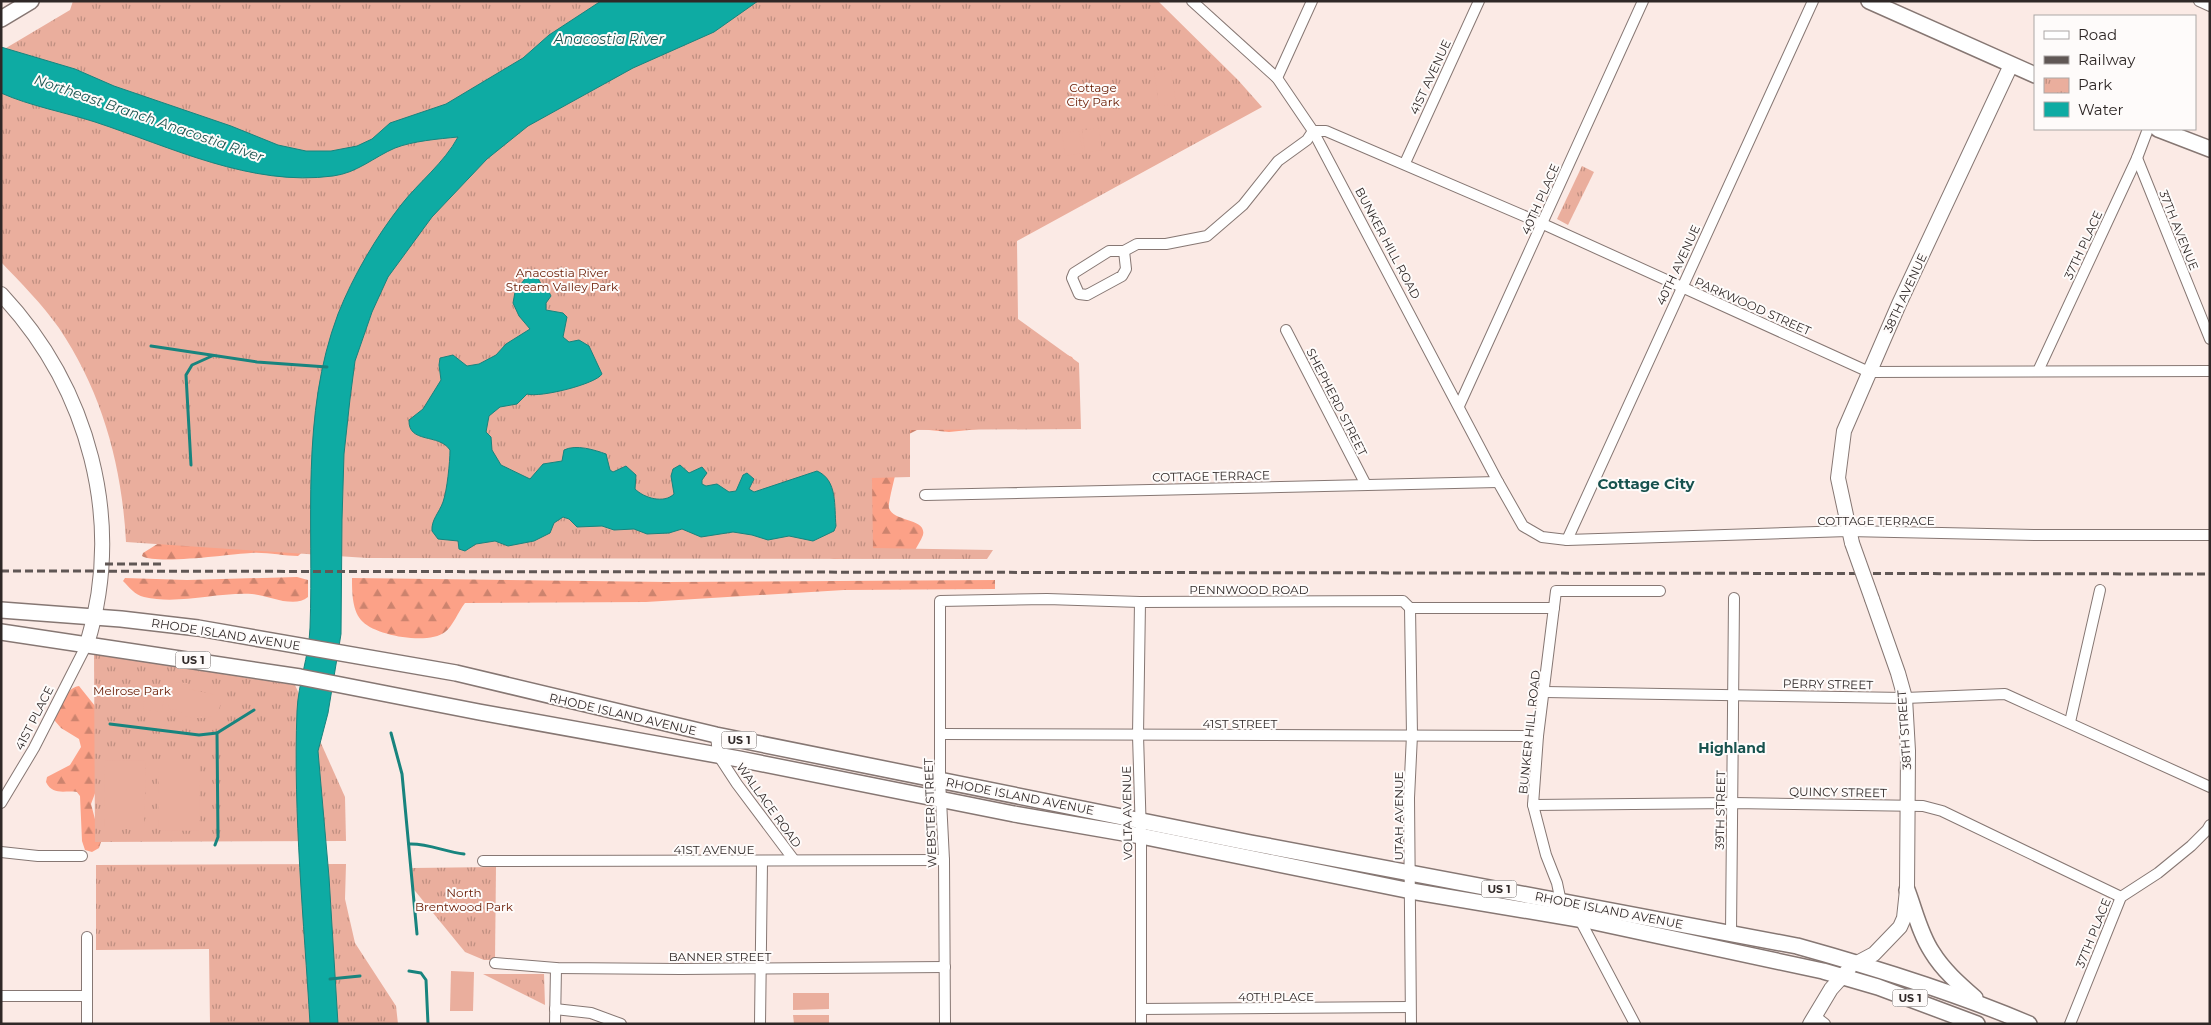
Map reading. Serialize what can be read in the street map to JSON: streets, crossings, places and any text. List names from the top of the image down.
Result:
{
  "streets": {
    "main road": [
      "38TH AVENUE",
      "RHODE ISLAND AVENUE",
      "US 1",
      "38TH STREET"
    ],
    "street": [
      "41ST AVENUE",
      "40TH PLACE",
      "37TH AVENUE",
      "BUNKER HILL ROAD",
      "37TH PLACE",
      "40TH AVENUE",
      "PARKWOOD STREET",
      "SHEPHERD STREET",
      "COTTAGE TERRACE",
      "PENNWOOD ROAD",
      "PERRY STREET",
      "41ST PLACE",
      "41ST STREET",
      "QUINCY STREET",
      "WALLACE ROAD",
      "39TH STREET",
      "WEBSTER STREET",
      "VOLTA AVENUE",
      "UTAH AVENUE",
      "BANNER STREET"
    ]
  },
  "crossings": [
    ["41ST AVENUE", "PARKWOOD STREET"],
    ["41ST AVENUE", "WALLACE ROAD"],
    ["41ST AVENUE", "WEBSTER STREET"],
    ["40TH PLACE", "BUNKER HILL ROAD"],
    ["40TH PLACE", "PARKWOOD STREET"],
    ["40TH PLACE", "VOLTA AVENUE"],
    ["40TH PLACE", "UTAH AVENUE"],
    ["37TH AVENUE", "37TH PLACE"],
    ["BUNKER HILL ROAD", "PARKWOOD STREET"],
    ["BUNKER HILL ROAD", "COTTAGE TERRACE"],
    ["BUNKER HILL ROAD", "PENNWOOD ROAD"],
    ["BUNKER HILL ROAD", "RHODE ISLAND AVENUE"],
    ["BUNKER HILL ROAD", "PERRY STREET"],
    ["BUNKER HILL ROAD", "41ST STREET"],
    ["BUNKER HILL ROAD", "QUINCY STREET"],
    ["37TH PLACE", "PARKWOOD STREET"],
    ["37TH PLACE", "QUINCY STREET"],
    ["40TH AVENUE", "PARKWOOD STREET"],
    ["40TH AVENUE", "COTTAGE TERRACE"],
    ["38TH AVENUE", "PARKWOOD STREET"],
    ["38TH AVENUE", "COTTAGE TERRACE"],
    ["38TH AVENUE", "38TH STREET"],
    ["SHEPHERD STREET", "COTTAGE TERRACE"],
    ["COTTAGE TERRACE", "38TH STREET"],
    ["PENNWOOD ROAD", "WEBSTER STREET"],
    ["PENNWOOD ROAD", "VOLTA AVENUE"],
    ["PENNWOOD ROAD", "UTAH AVENUE"],
    ["RHODE ISLAND AVENUE", "41ST PLACE"],
    ["RHODE ISLAND AVENUE", "38TH STREET"],
    ["RHODE ISLAND AVENUE", "WALLACE ROAD"],
    ["RHODE ISLAND AVENUE", "39TH STREET"],
    ["RHODE ISLAND AVENUE", "WEBSTER STREET"],
    ["RHODE ISLAND AVENUE", "VOLTA AVENUE"],
    ["RHODE ISLAND AVENUE", "UTAH AVENUE"],
    ["PERRY STREET", "38TH STREET"],
    ["PERRY STREET", "39TH STREET"],
    ["41ST STREET", "WEBSTER STREET"],
    ["41ST STREET", "VOLTA AVENUE"],
    ["41ST STREET", "UTAH AVENUE"],
    ["38TH STREET", "QUINCY STREET"],
    ["QUINCY STREET", "39TH STREET"],
    ["WEBSTER STREET", "BANNER STREET"]
  ],
  "districts": ["Cottage City", "Highland"],
  "water": ["Anacostia River", "Northeast Branch Anacostia River"],
  "parks": [
    "Cottage City Park",
    "Anacostia River Stream Valley Park",
    "Melrose Park",
    "North Brentwood Park"
  ],
  "legend": [
    "Road",
    "Railway",
    "Park",
    "Water"
  ]
}
